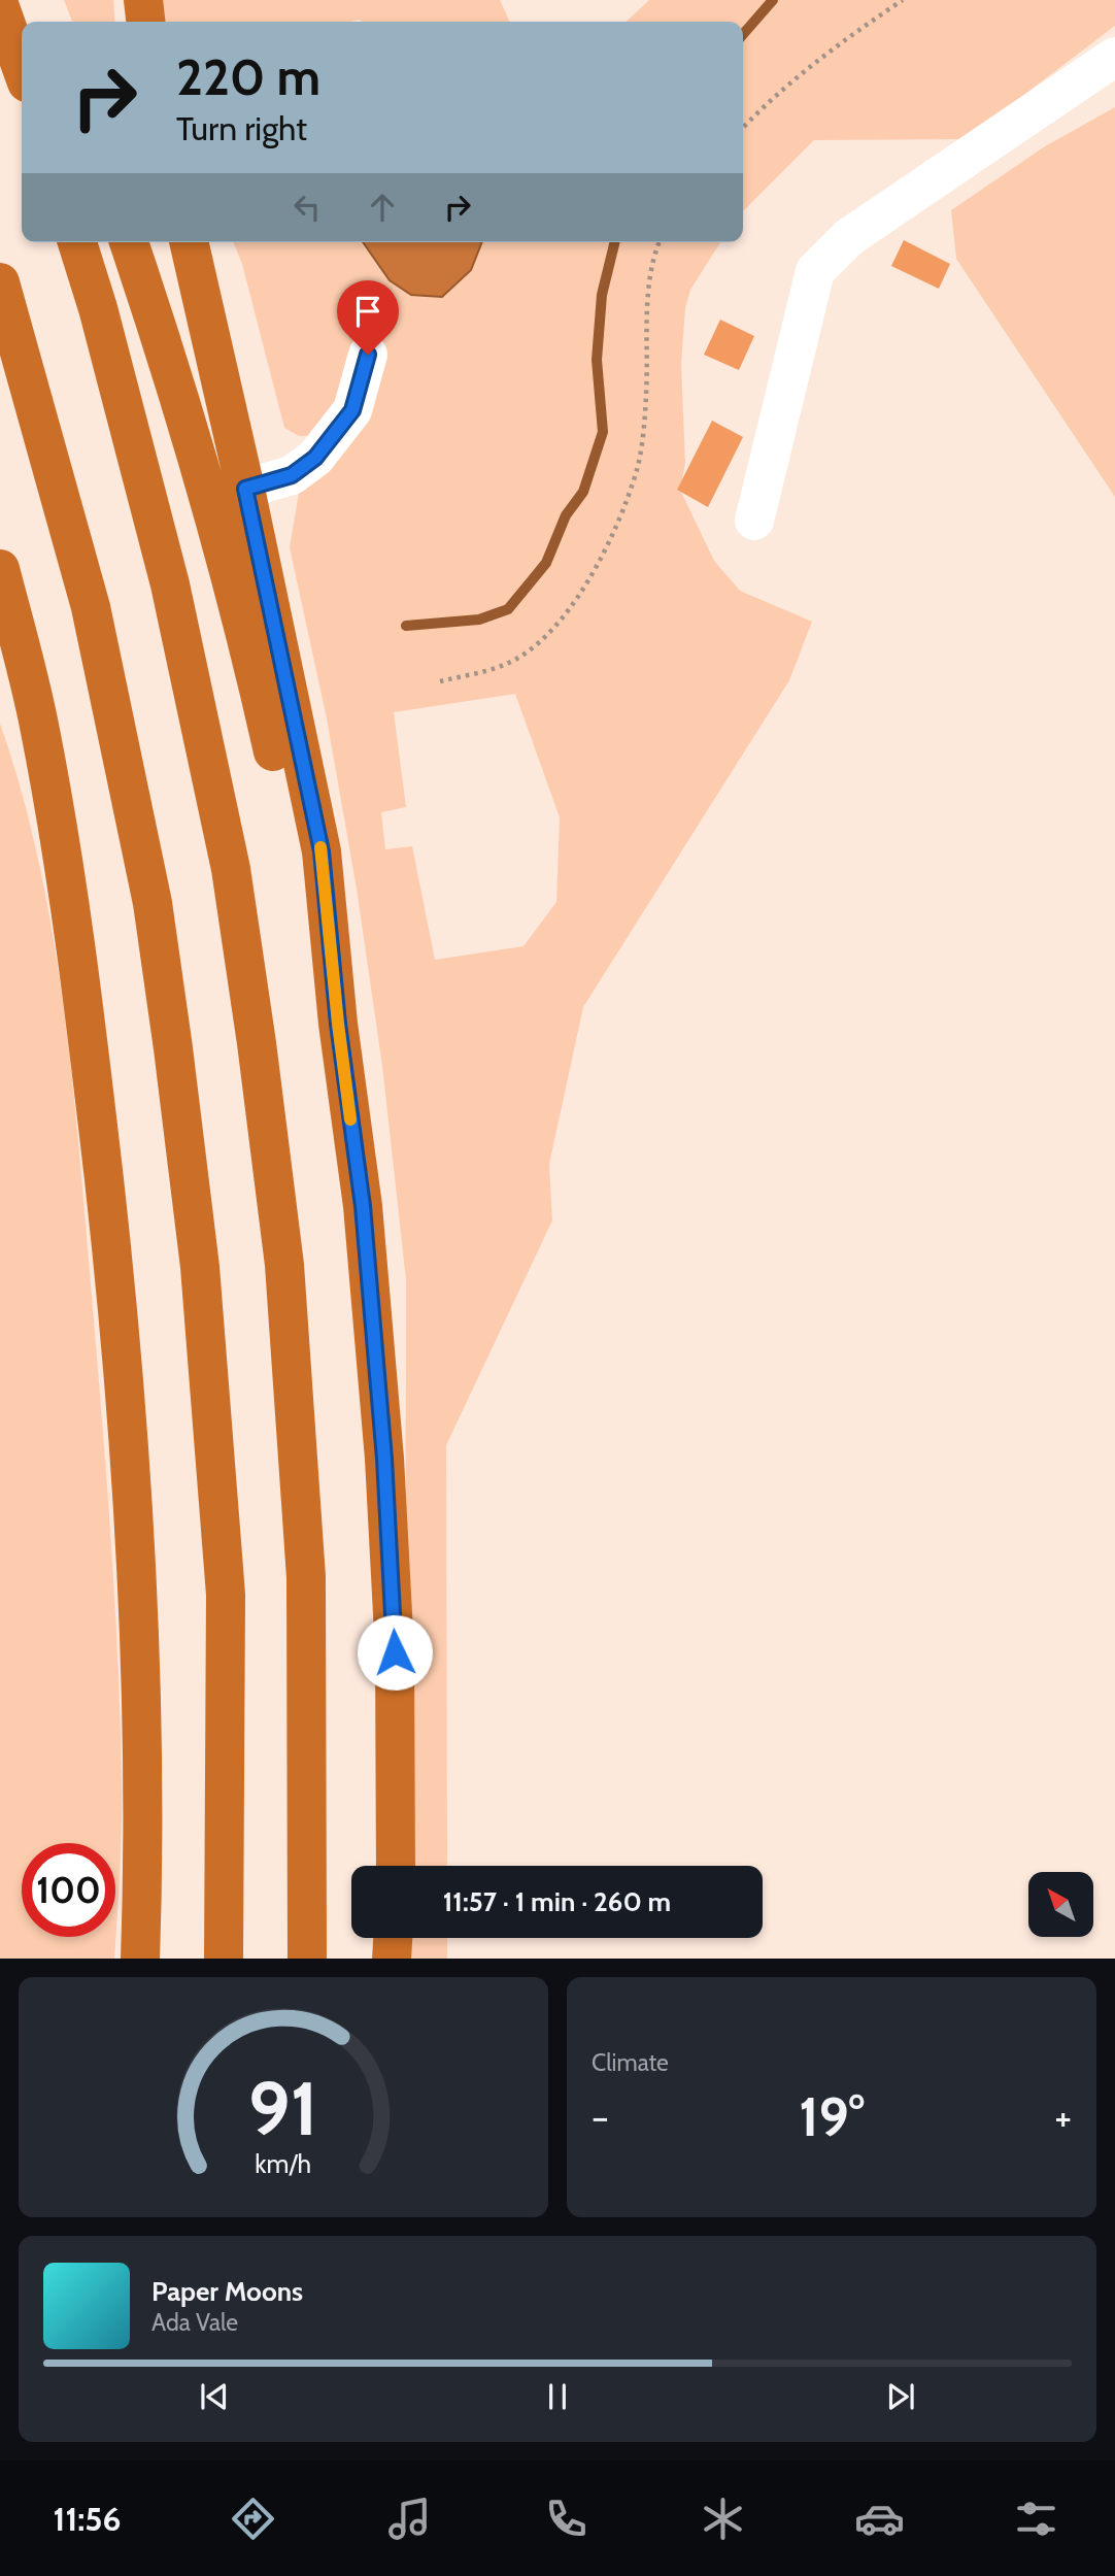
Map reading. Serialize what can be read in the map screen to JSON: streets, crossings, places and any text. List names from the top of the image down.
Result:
{
  "north": "top left",
  "page": {
    "turn": ["220 m", "Turn right"],
    "limit": "100",
    "trip": "11:57 · 1 min · 260 m",
    "tile": "Climate",
    "heat": ["−", "19°", "+"],
    "song": ["Paper Moons", "Ada Vale"],
    "tabs": "11:56",
    "gauge": ["91", "km/h"]
  }
}
